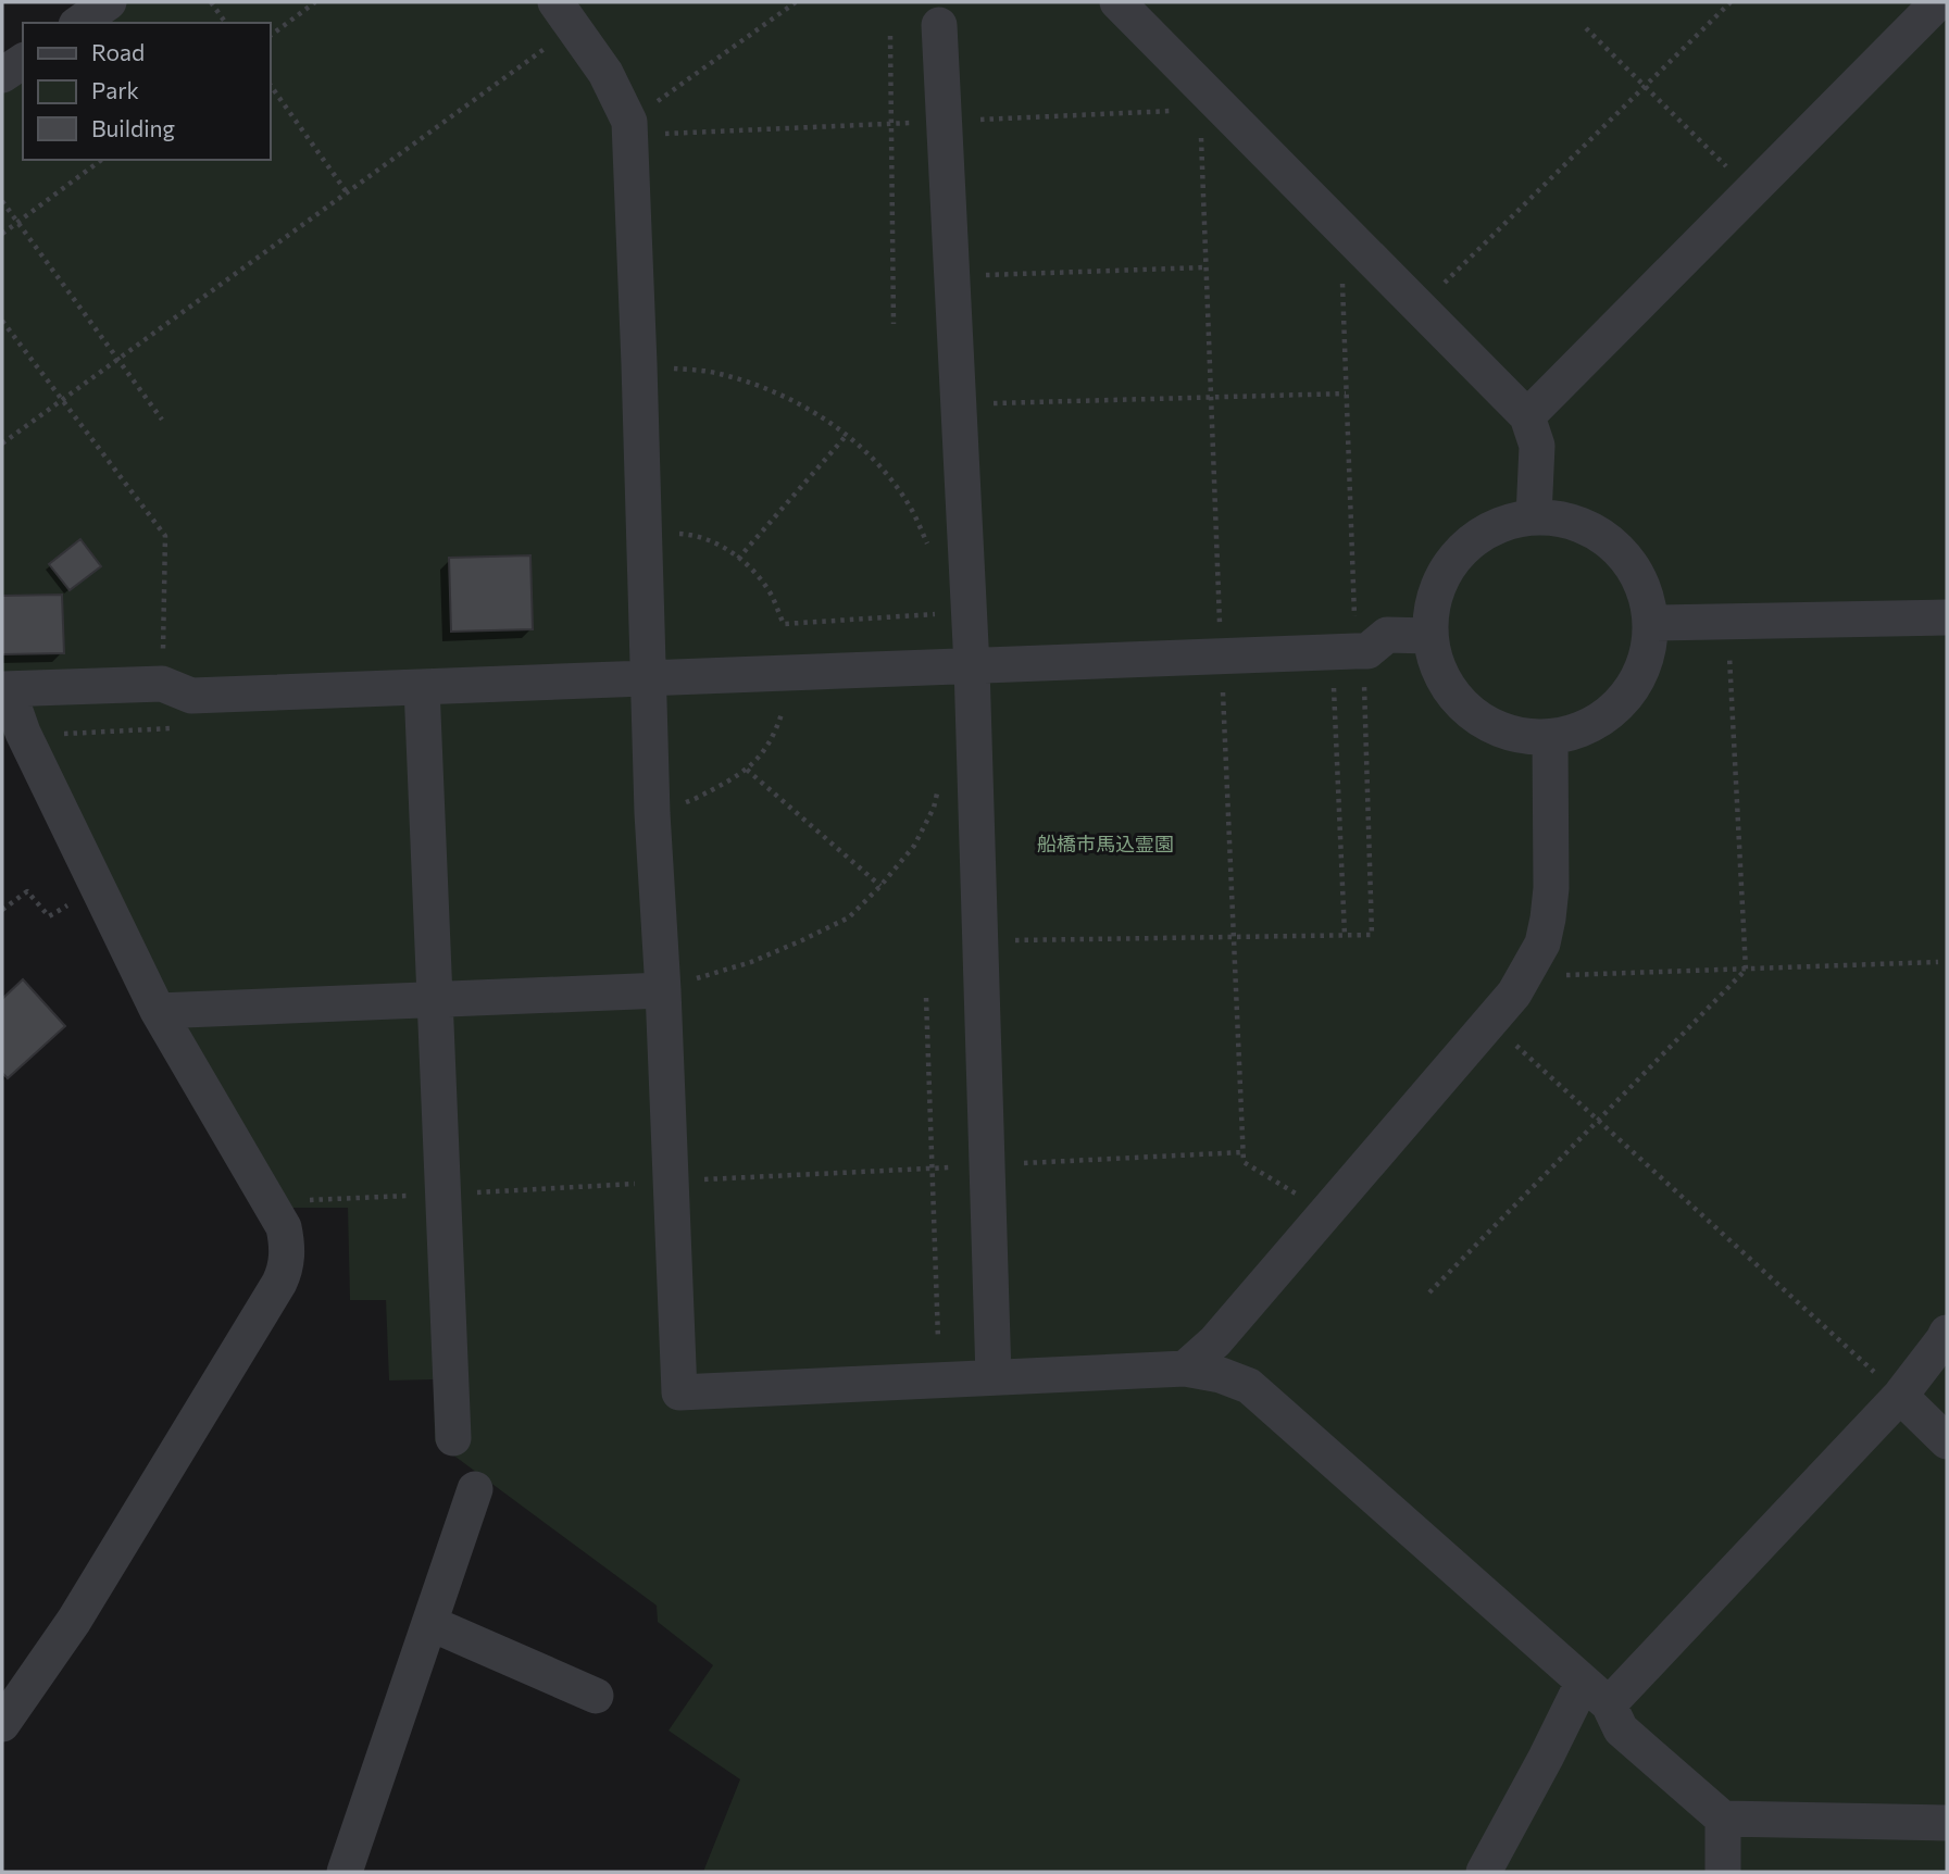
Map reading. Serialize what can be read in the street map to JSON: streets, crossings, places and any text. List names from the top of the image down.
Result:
{
  "parks": ["船橋市馬込霊園"],
  "legend": ["Road", "Park", "Building"]
}
